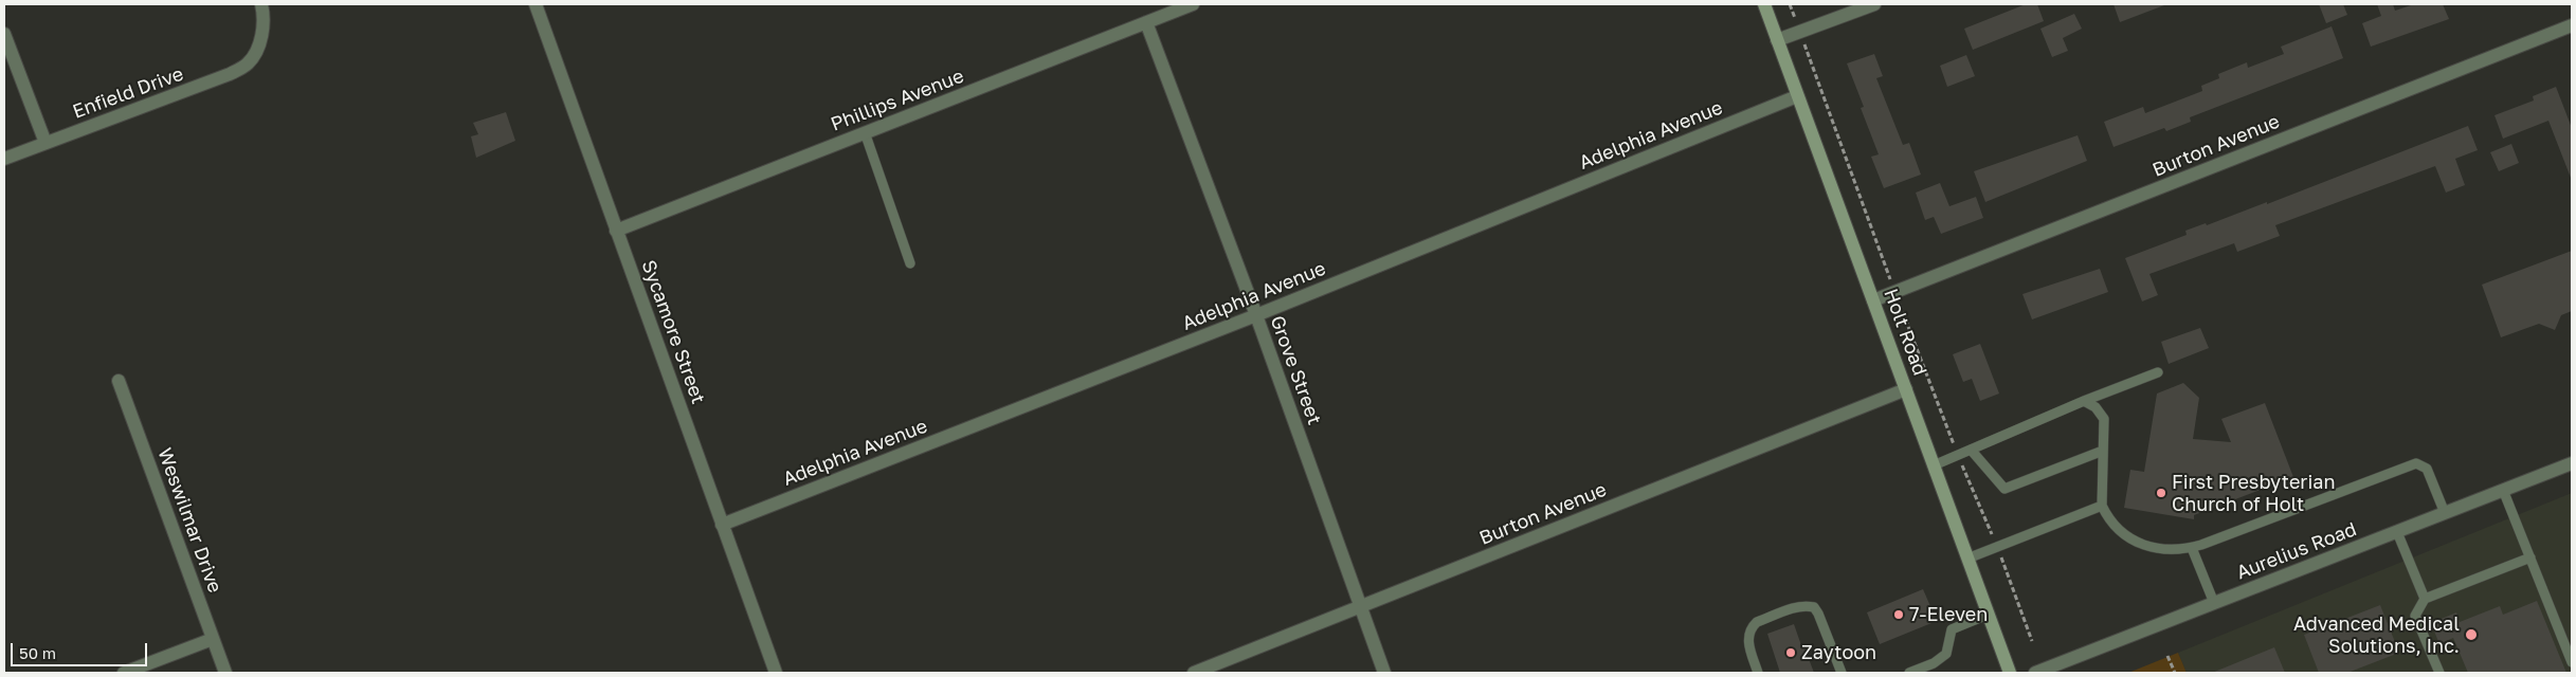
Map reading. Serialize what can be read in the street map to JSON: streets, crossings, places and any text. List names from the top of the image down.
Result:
{
  "streets": {
    "main road": ["Holt Road"],
    "street": [
      "Enfield Drive",
      "Phillips Avenue",
      "Adelphia Avenue",
      "Burton Avenue",
      "Sycamore Street",
      "Grove Street",
      "Weswilmar Drive",
      "Aurelius Road"
    ]
  },
  "crossings": [
    ["Phillips Avenue", "Sycamore Street"],
    ["Phillips Avenue", "Grove Street"],
    ["Adelphia Avenue", "Sycamore Street"],
    ["Adelphia Avenue", "Holt Road"],
    ["Adelphia Avenue", "Grove Street"],
    ["Burton Avenue", "Holt Road"],
    ["Burton Avenue", "Grove Street"]
  ],
  "places": [
    "First Presbyterian Church of Holt",
    "7-Eleven",
    "Advanced Medical Solutions, Inc.",
    "Zaytoon"
  ],
  "scale_bar": "50 m"
}
